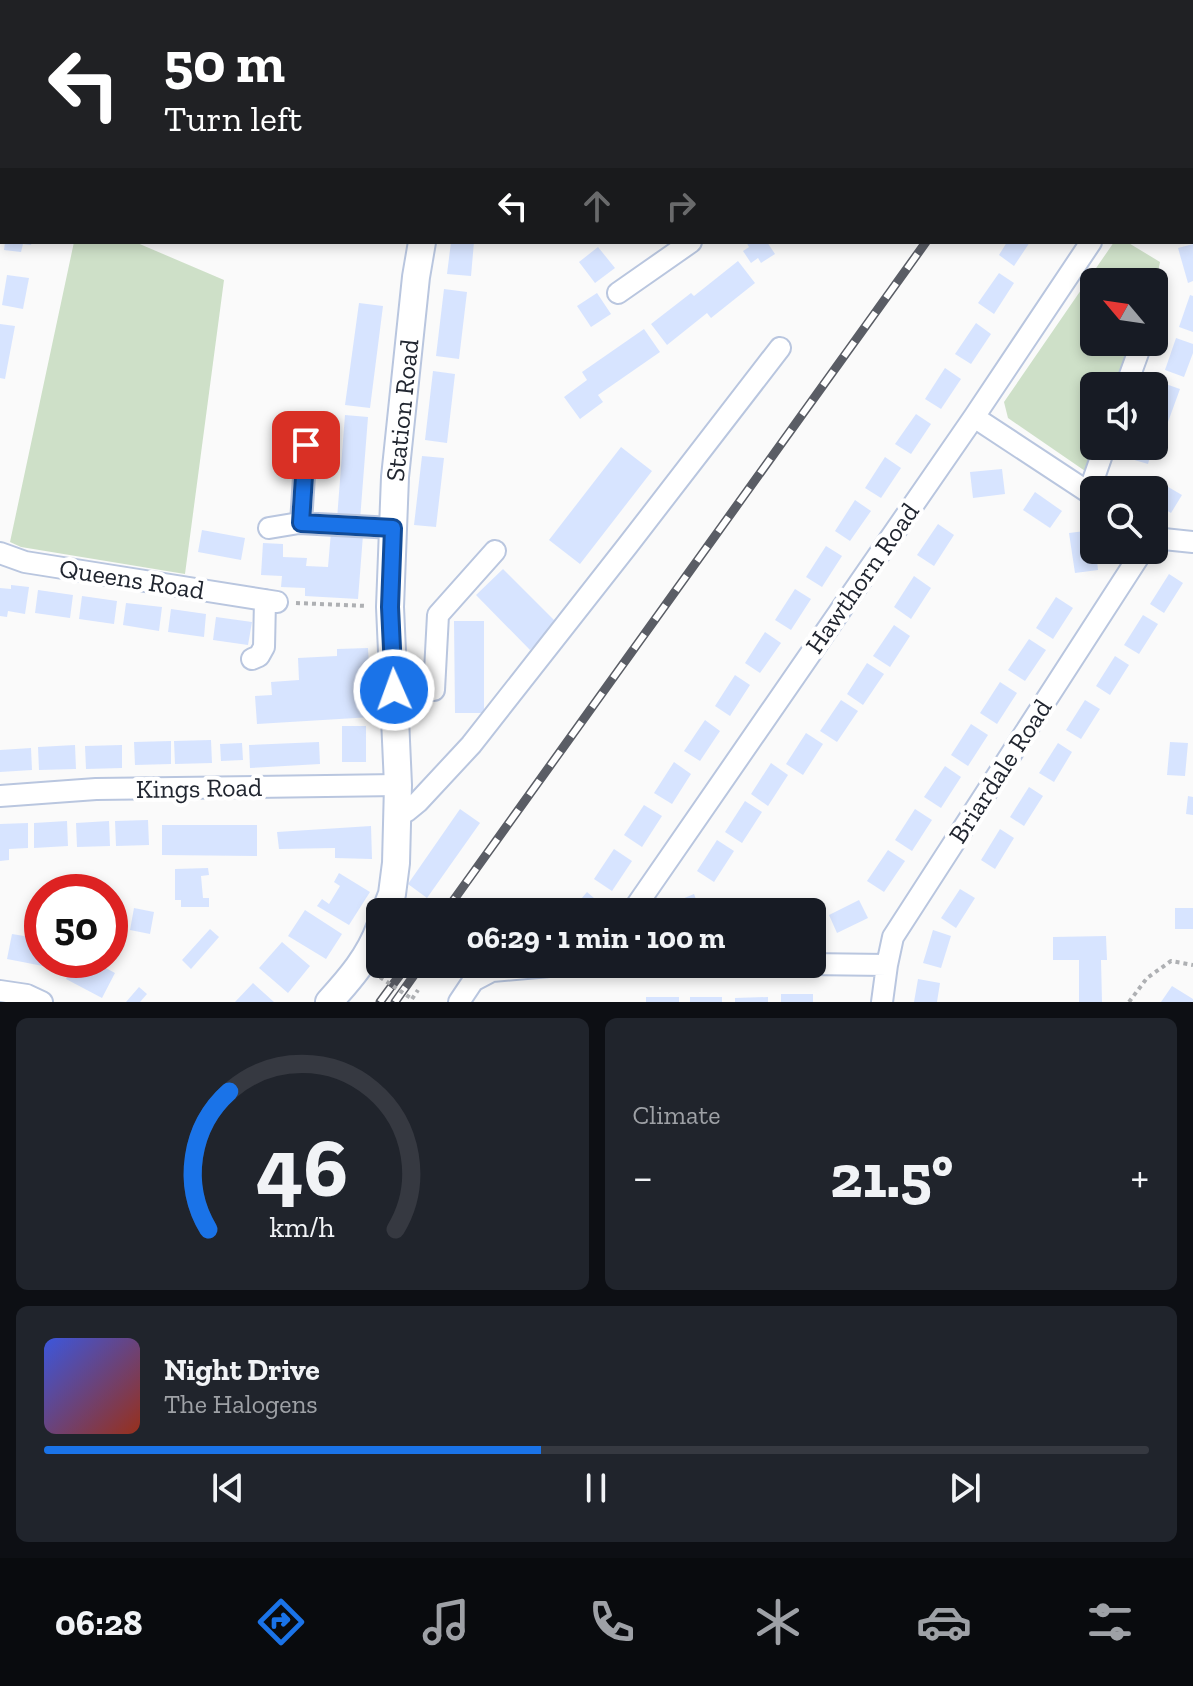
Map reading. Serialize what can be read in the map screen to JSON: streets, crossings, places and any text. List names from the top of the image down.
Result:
{
  "streets": {
    "main road": ["Station Road"],
    "street": [
      "Hawthorn Road",
      "Queens Road",
      "Briardale Road",
      "Kings Road"
    ]
  },
  "crossings": [
    ["Station Road", "Kings Road"]
  ],
  "north": "top left",
  "page": {
    "turn": ["50 m", "Turn left"],
    "limit": "50",
    "trip": "06:29 · 1 min · 100 m",
    "tile": "Climate",
    "heat": ["−", "21.5°", "+"],
    "song": ["Night Drive", "The Halogens"],
    "tabs": "06:28",
    "gauge": ["46", "km/h"]
  }
}
